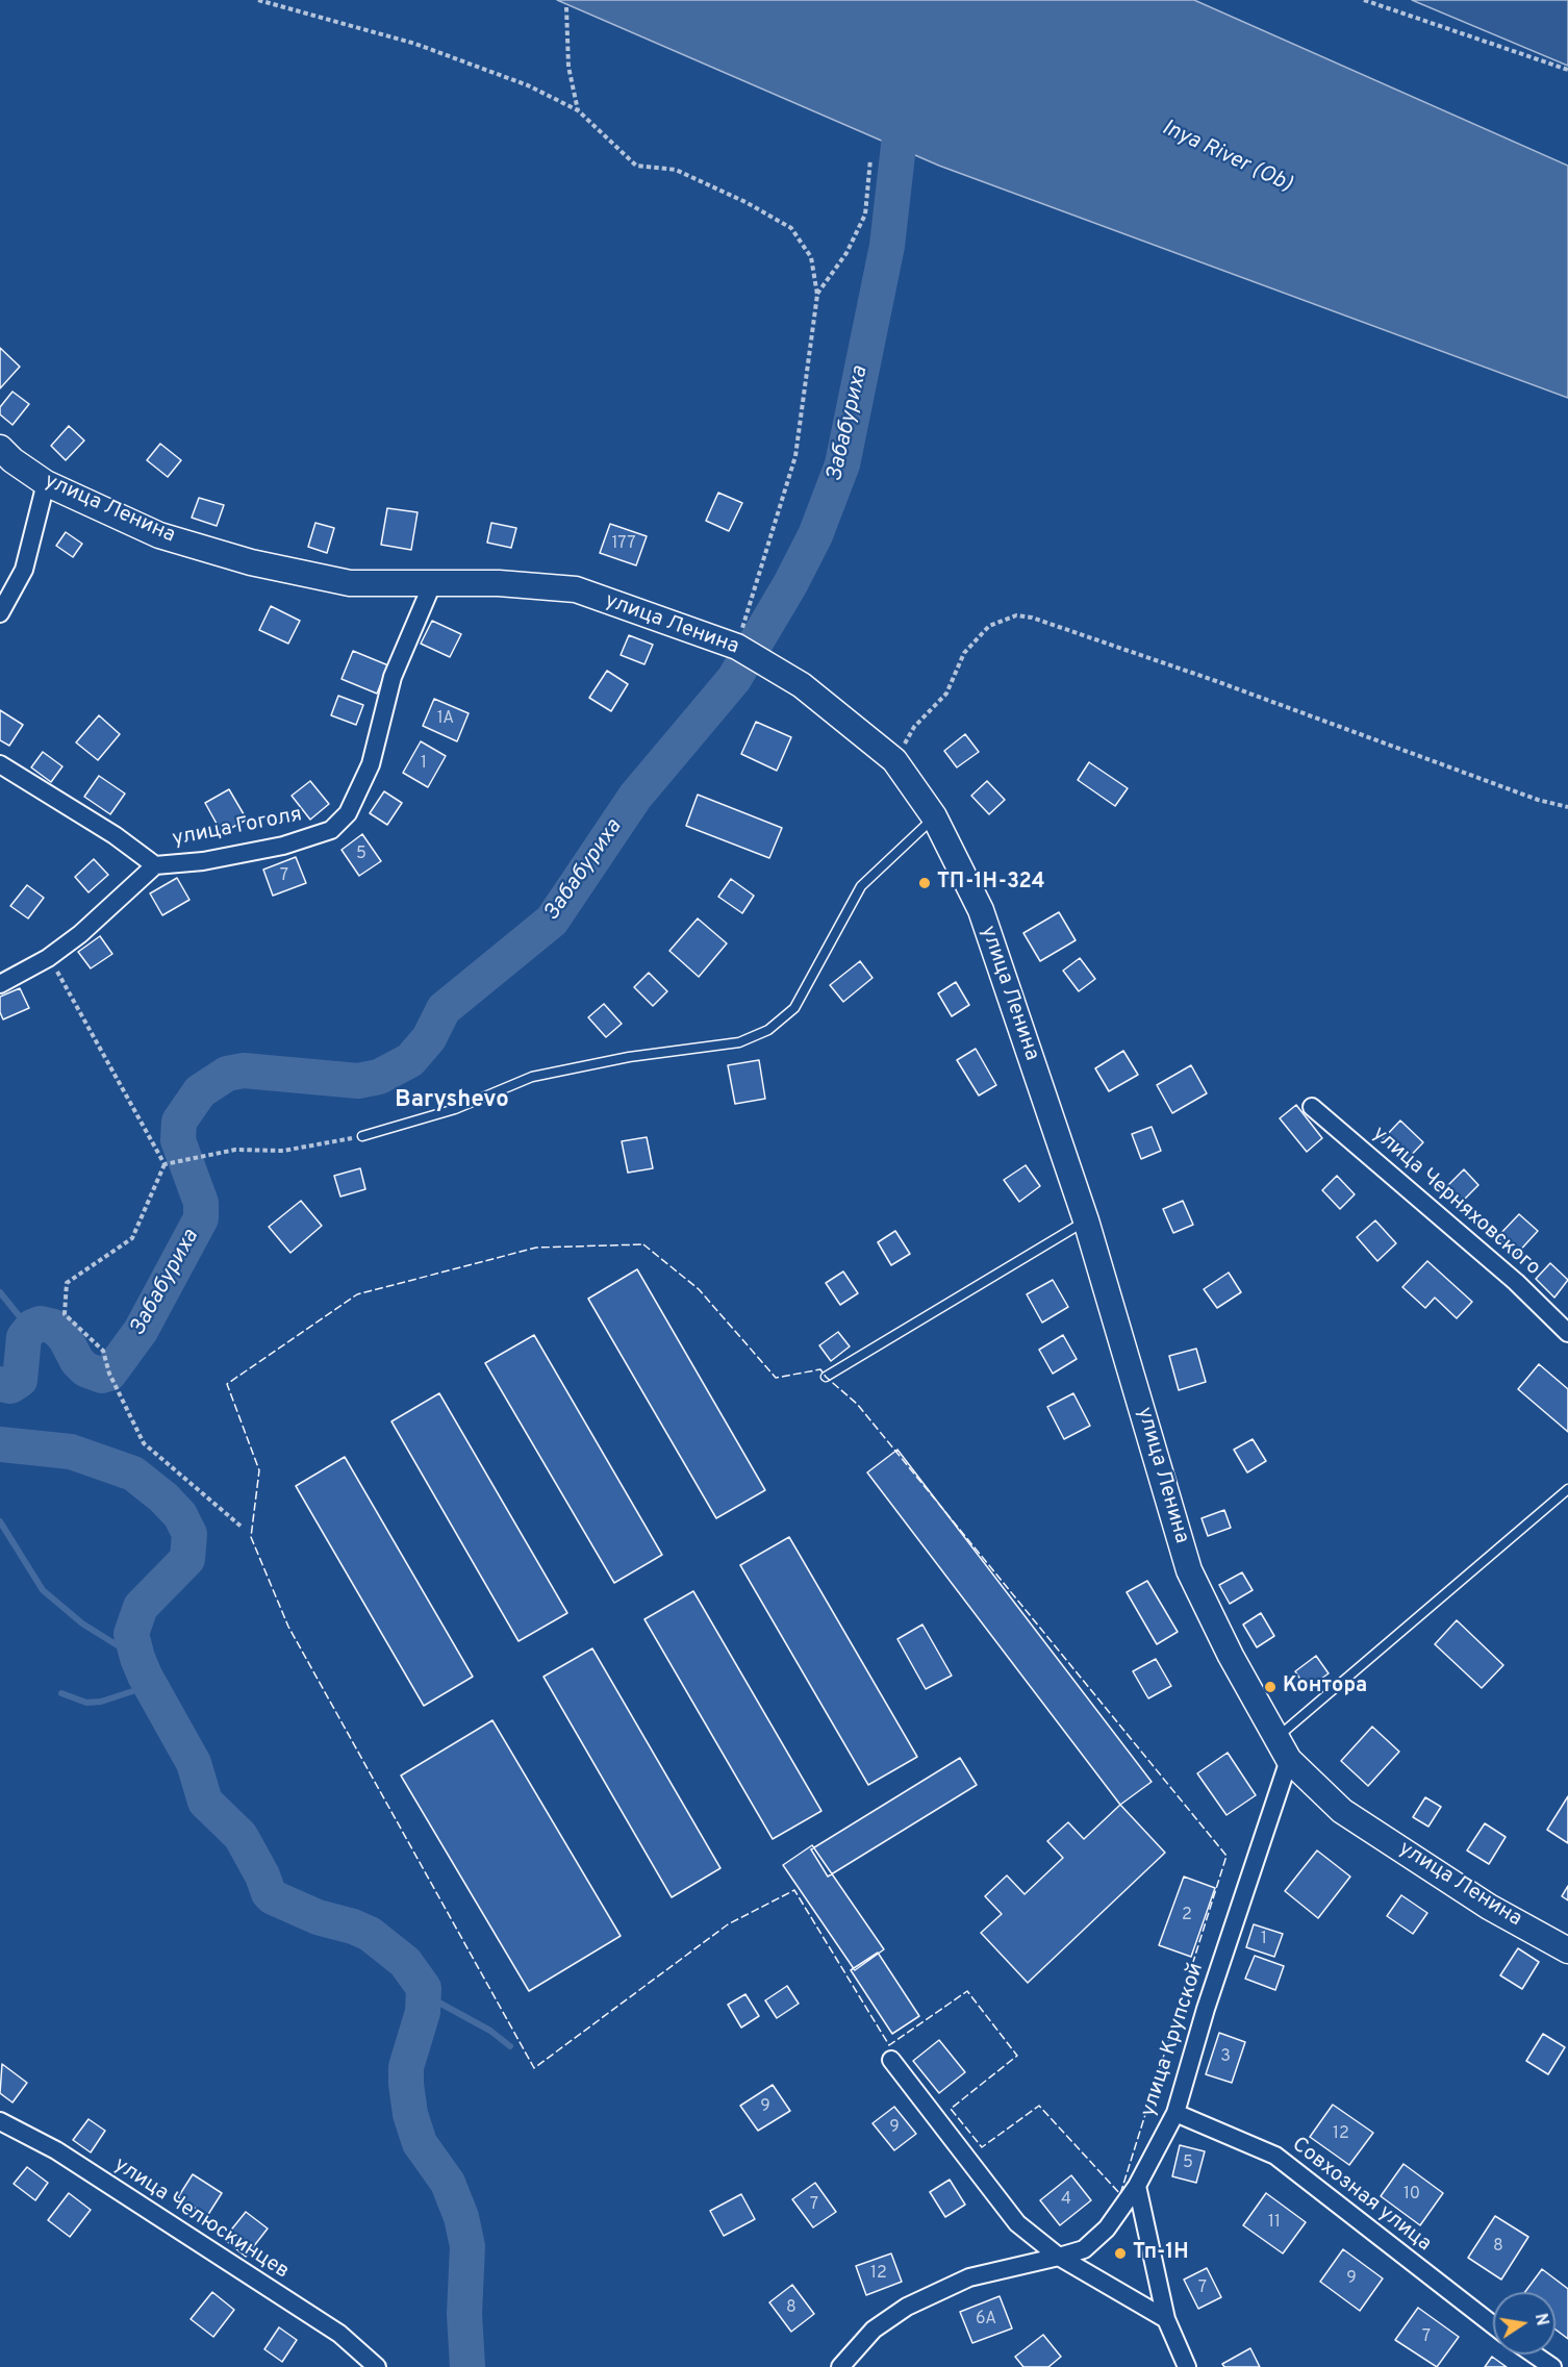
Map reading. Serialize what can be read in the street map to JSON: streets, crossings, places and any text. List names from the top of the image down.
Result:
{
  "streets": {
    "main road": ["улица Ленина"],
    "street": [
      "улица Гоголя",
      "улица Черняховского",
      "улица Крупской",
      "Совхозная улица",
      "улица Челюскинцев"
    ]
  },
  "crossings": [
    ["улица Ленина", "улица Гоголя"],
    ["улица Ленина", "улица Крупской"],
    ["улица Крупской", "Совхозная улица"]
  ],
  "districts": ["Baryshevo"],
  "water": ["Inya River (Ob)", "Забабуриха"],
  "places": ["ТП-1Н-324", "Контора", "Тп-1Н"],
  "house_numbers": [
    "177",
    "1А",
    "1",
    "5",
    "7",
    "2",
    "1",
    "3",
    "9",
    "9",
    "12",
    "5",
    "10",
    "4",
    "7",
    "11",
    "8",
    "12",
    "9",
    "7",
    "8",
    "6А",
    "7"
  ],
  "north": "right"
}
